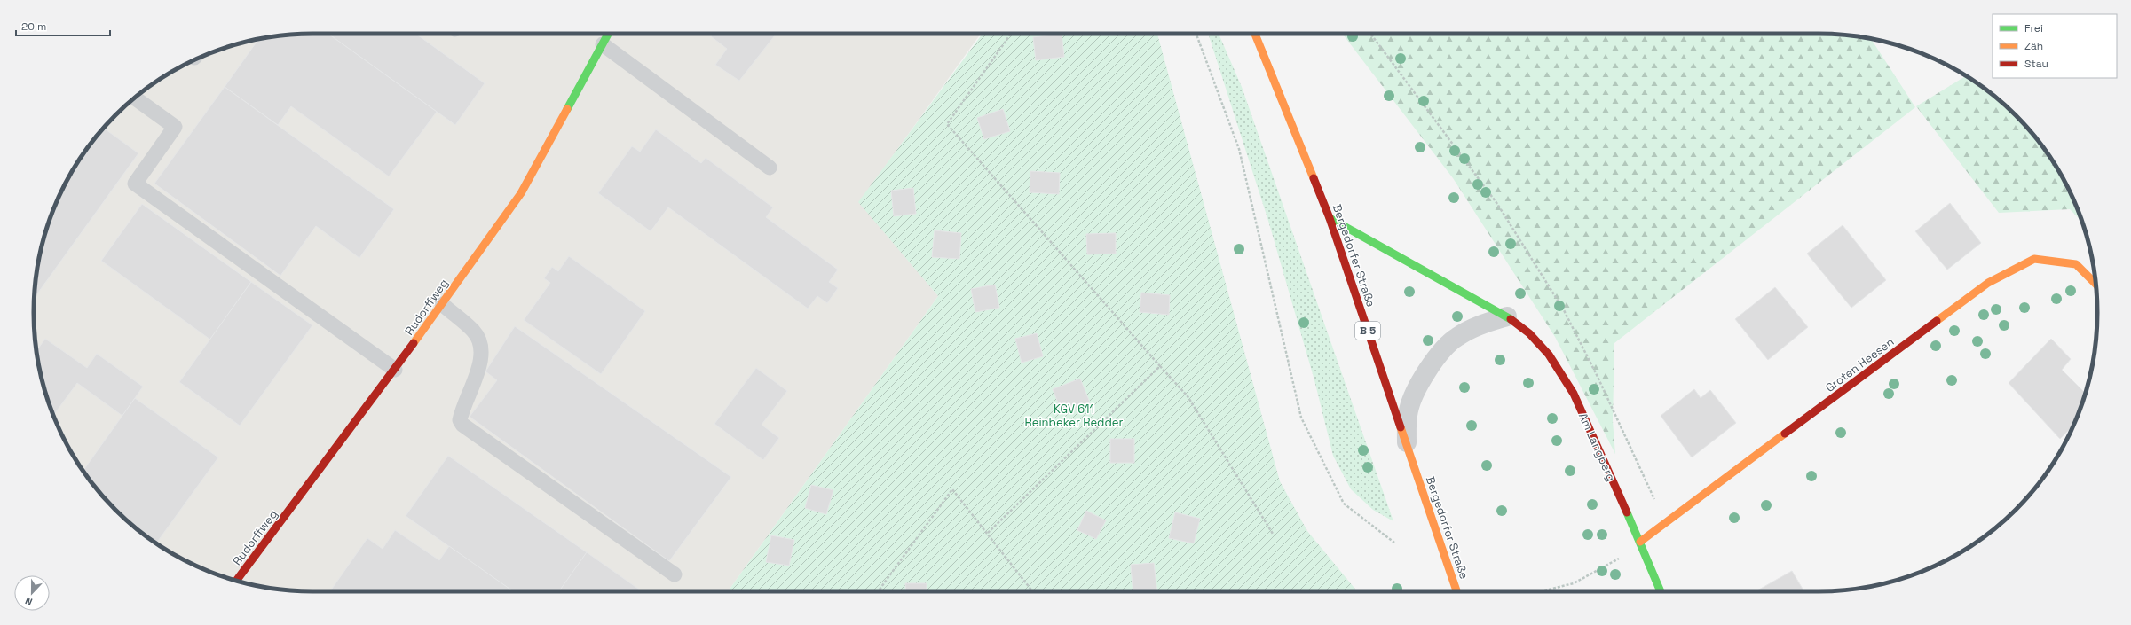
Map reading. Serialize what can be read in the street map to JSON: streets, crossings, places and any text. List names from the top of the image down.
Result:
{
  "streets": {
    "street": [
      "Bergedorfer Straße",
      "Rudorffweg",
      "B 5",
      "Groten Heesen",
      "Am Langberg"
    ]
  },
  "crossings": [
    ["Bergedorfer Straße", "Am Langberg"],
    ["Groten Heesen", "Am Langberg"]
  ],
  "parks": ["KGV 611 Reinbeker Redder"],
  "legend": ["Frei", "Zäh", "Stau"],
  "scale_bar": "20 m",
  "north": "bottom"
}
